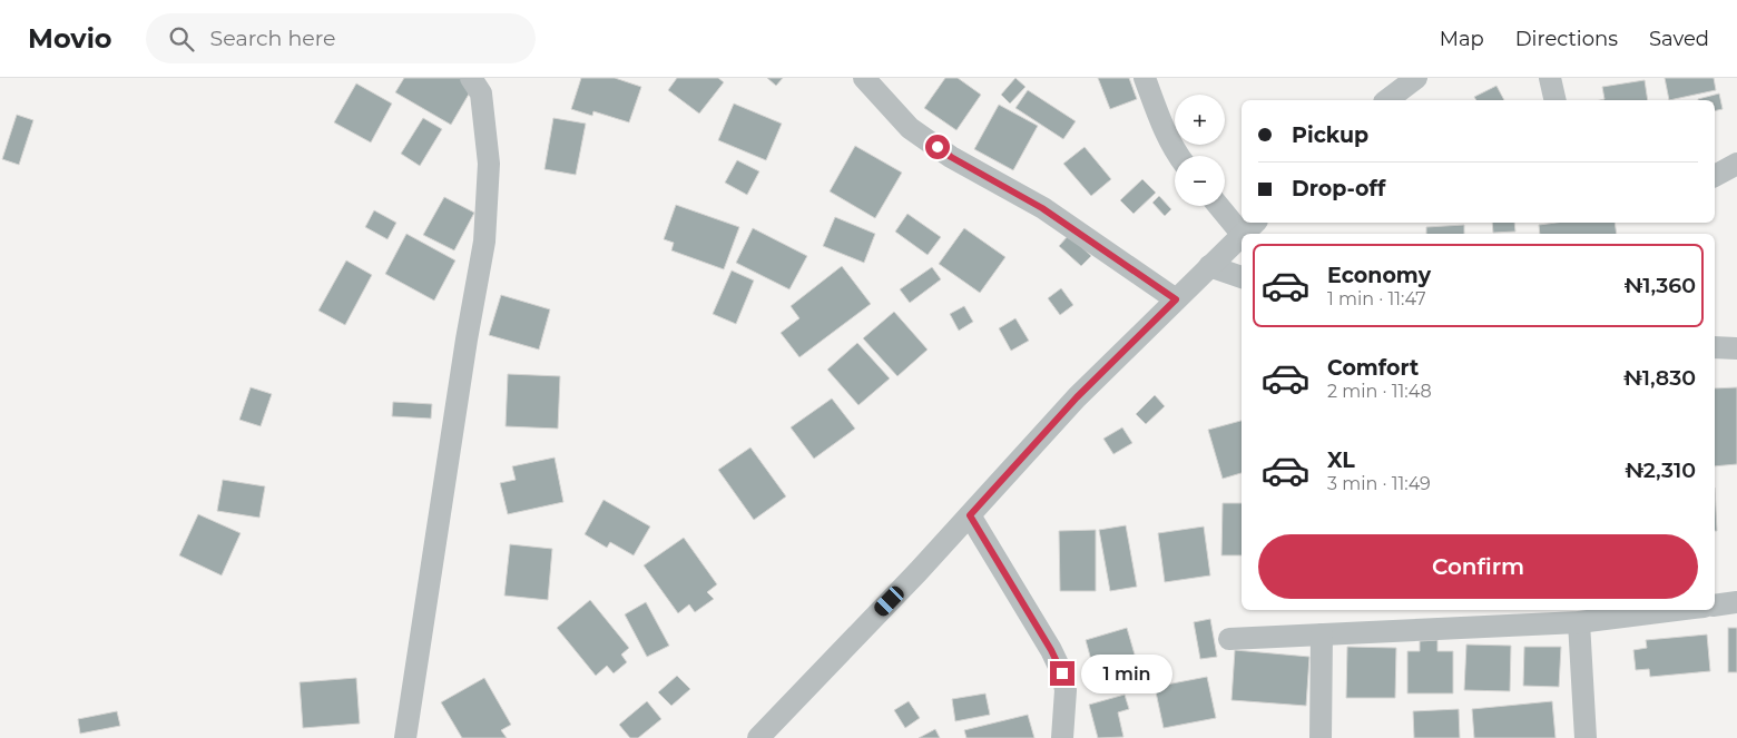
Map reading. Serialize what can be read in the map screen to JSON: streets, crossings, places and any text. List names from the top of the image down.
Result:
{
  "page": {
    "header": "Movio",
    "search": "Search here",
    "nav": ["Map", "Directions", "Saved"],
    "map_buttons": ["+", "−"],
    "banner": ["Pickup", "Drop-off"],
    "list": [
      {
        "name": "Economy",
        "note": "1 min · 11:47",
        "value": "₦1,360"
      },
      {
        "name": "Comfort",
        "note": "2 min · 11:48",
        "value": "₦1,830"
      },
      {
        "name": "XL",
        "note": "3 min · 11:49",
        "value": "₦2,310"
      }
    ],
    "buttons": "Confirm",
    "bubble": "1 min"
  }
}
